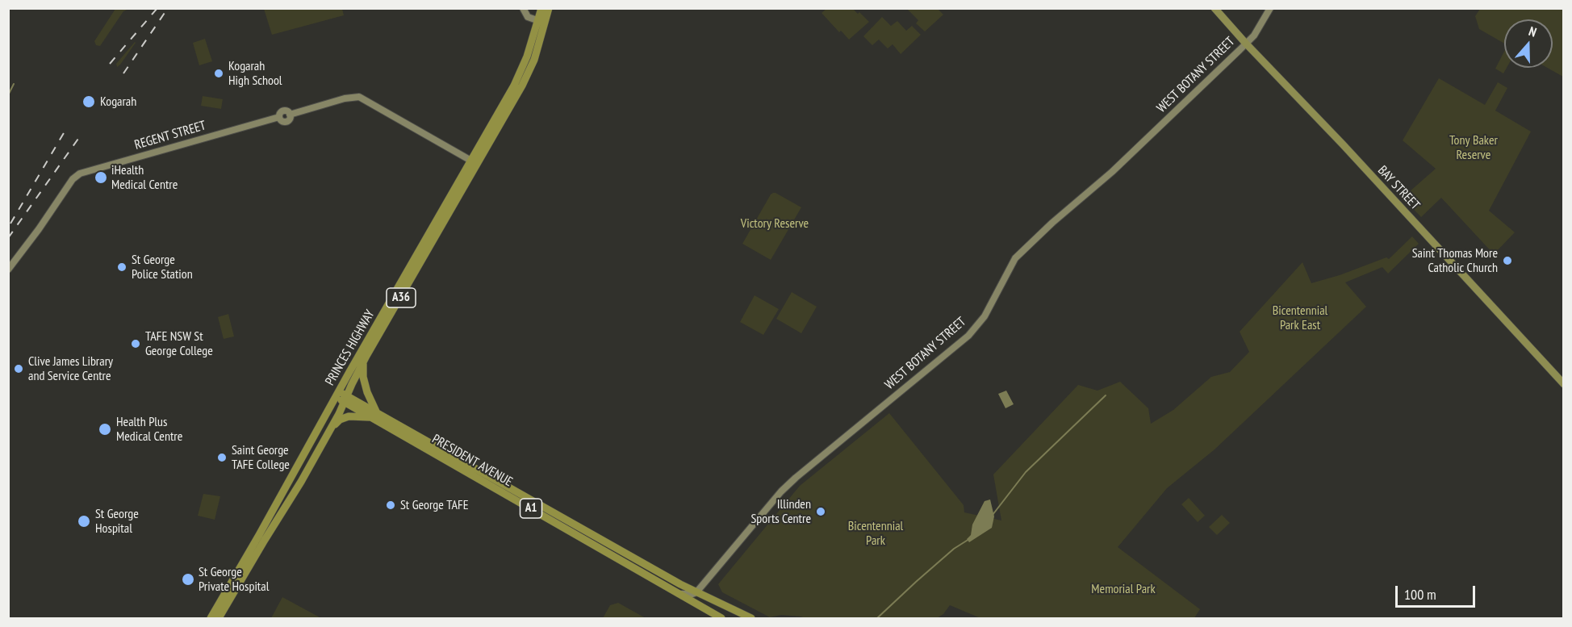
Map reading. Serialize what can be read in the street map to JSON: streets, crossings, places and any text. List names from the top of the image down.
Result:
{
  "streets": {
    "highway": [
      "A36",
      "PRINCES HIGHWAY",
      "PRESIDENT AVENUE",
      "A1"
    ],
    "main road": ["WEST BOTANY STREET", "REGENT STREET", "BAY STREET"]
  },
  "crossings": [
    ["WEST BOTANY STREET", "BAY STREET"],
    ["WEST BOTANY STREET", "PRESIDENT AVENUE"],
    ["REGENT STREET", "PRINCES HIGHWAY"],
    ["PRINCES HIGHWAY", "PRESIDENT AVENUE"],
    ["PRINCES HIGHWAY", "A1"],
    ["PRESIDENT AVENUE", "A1"]
  ],
  "parks": [
    "Tony Baker Reserve",
    "Victory Reserve",
    "Bicentennial Park East",
    "Bicentennial Park",
    "Memorial Park"
  ],
  "places": [
    "Kogarah High School",
    "Kogarah",
    "iHealth Medical Centre",
    "Saint Thomas More Catholic Church",
    "St George Police Station",
    "TAFE NSW St George College",
    "Clive James Library and Service Centre",
    "Health Plus Medical Centre",
    "Saint George TAFE College",
    "St George TAFE",
    "Illinden Sports Centre",
    "St George Hospital",
    "St George Private Hospital"
  ],
  "scale_bar": "100 m",
  "north": "top"
}
